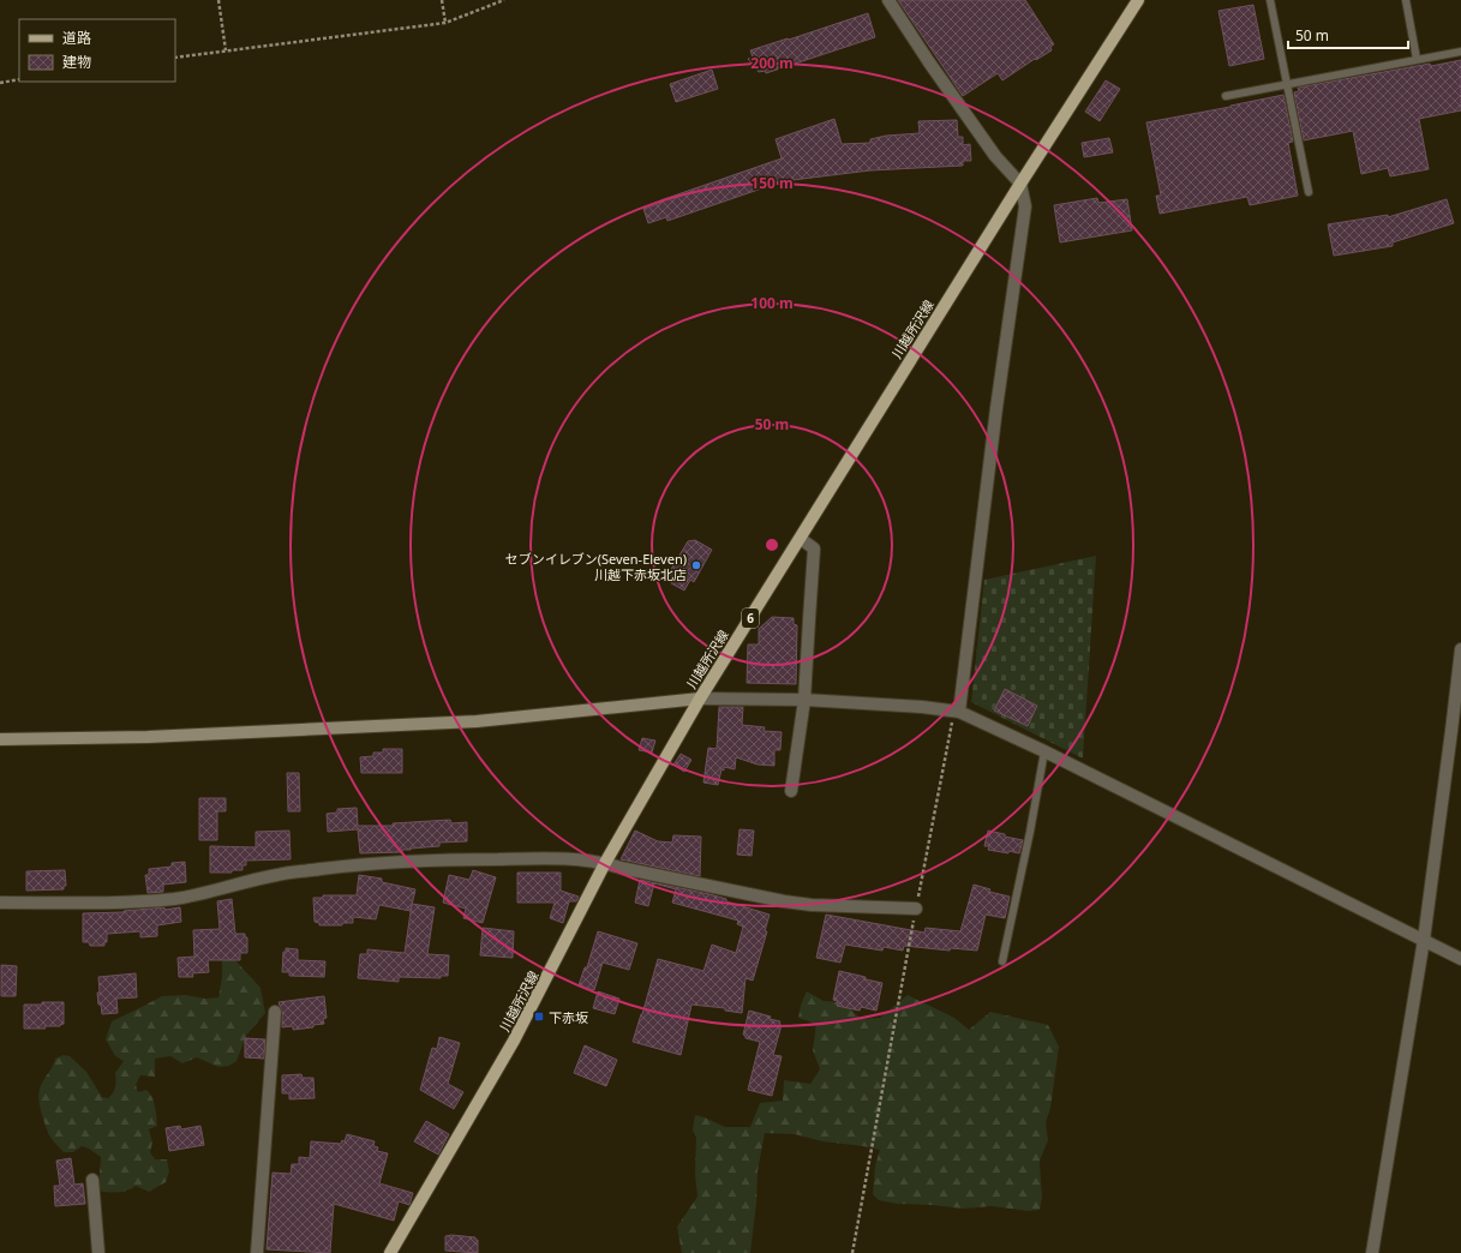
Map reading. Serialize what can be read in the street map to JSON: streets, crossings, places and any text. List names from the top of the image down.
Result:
{
  "streets": {
    "main road": ["川越所沢線", "6"]
  },
  "places": {
    "other": ["セブンイレブン(Seven-Eleven) 川越下赤坂北店"],
    "transit": ["下赤坂"]
  },
  "legend": ["道路", "建物"],
  "scale_bar": "50 m",
  "rings": [
    "200 m",
    "150 m",
    "100 m",
    "50 m"
  ]
}
